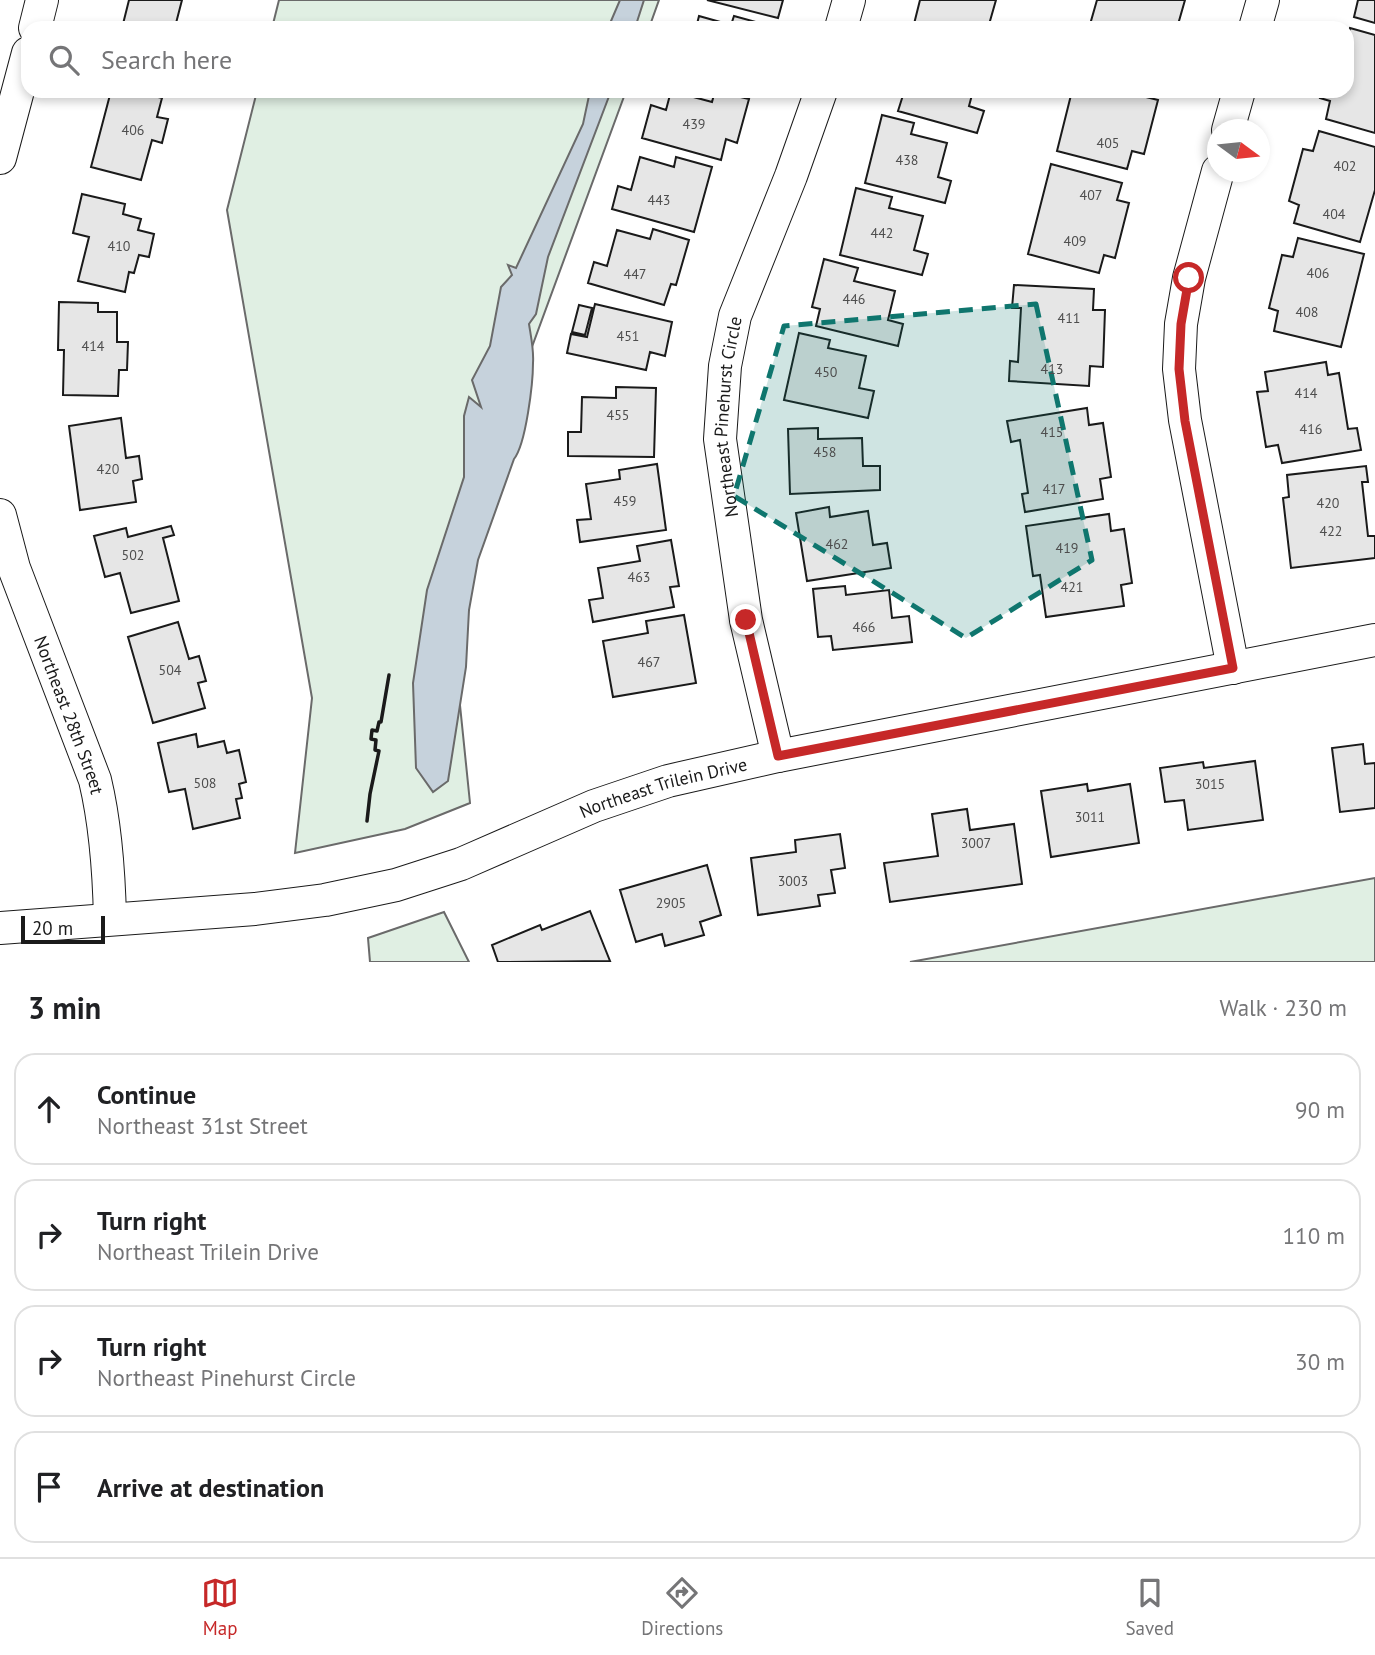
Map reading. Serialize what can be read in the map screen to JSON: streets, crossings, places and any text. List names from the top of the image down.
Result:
{
  "streets": {
    "street": ["Northeast Pinehurst Circle", "Northeast 28th Street", "Northeast Trilein Drive"]
  },
  "crossings": [
    ["Northeast Pinehurst Circle", "Northeast Trilein Drive"],
    ["Northeast 28th Street", "Northeast Trilein Drive"]
  ],
  "house_numbers": [
    "439",
    "406",
    "405",
    "438",
    "402",
    "407",
    "443",
    "404",
    "442",
    "409",
    "410",
    "406",
    "447",
    "446",
    "408",
    "411",
    "451",
    "414",
    "413",
    "450",
    "414",
    "455",
    "416",
    "415",
    "458",
    "420",
    "417",
    "459",
    "420",
    "422",
    "462",
    "419",
    "502",
    "463",
    "421",
    "466",
    "467",
    "504",
    "508",
    "3015",
    "3011",
    "3007",
    "3003",
    "2905"
  ],
  "scale_bar": "20 m",
  "north": "right",
  "page": {
    "search": "Search here",
    "scale": "20 m",
    "heading": ["3 min", "Walk · 230 m"],
    "list": [
      ["Continue", "Northeast 31st Street", "90 m"],
      ["Turn right", "Northeast Trilein Drive", "110 m"],
      ["Turn right", "Northeast Pinehurst Circle", "30 m"],
      "Arrive at destination"
    ],
    "nav": ["Map", "Directions", "Saved"]
  }
}
